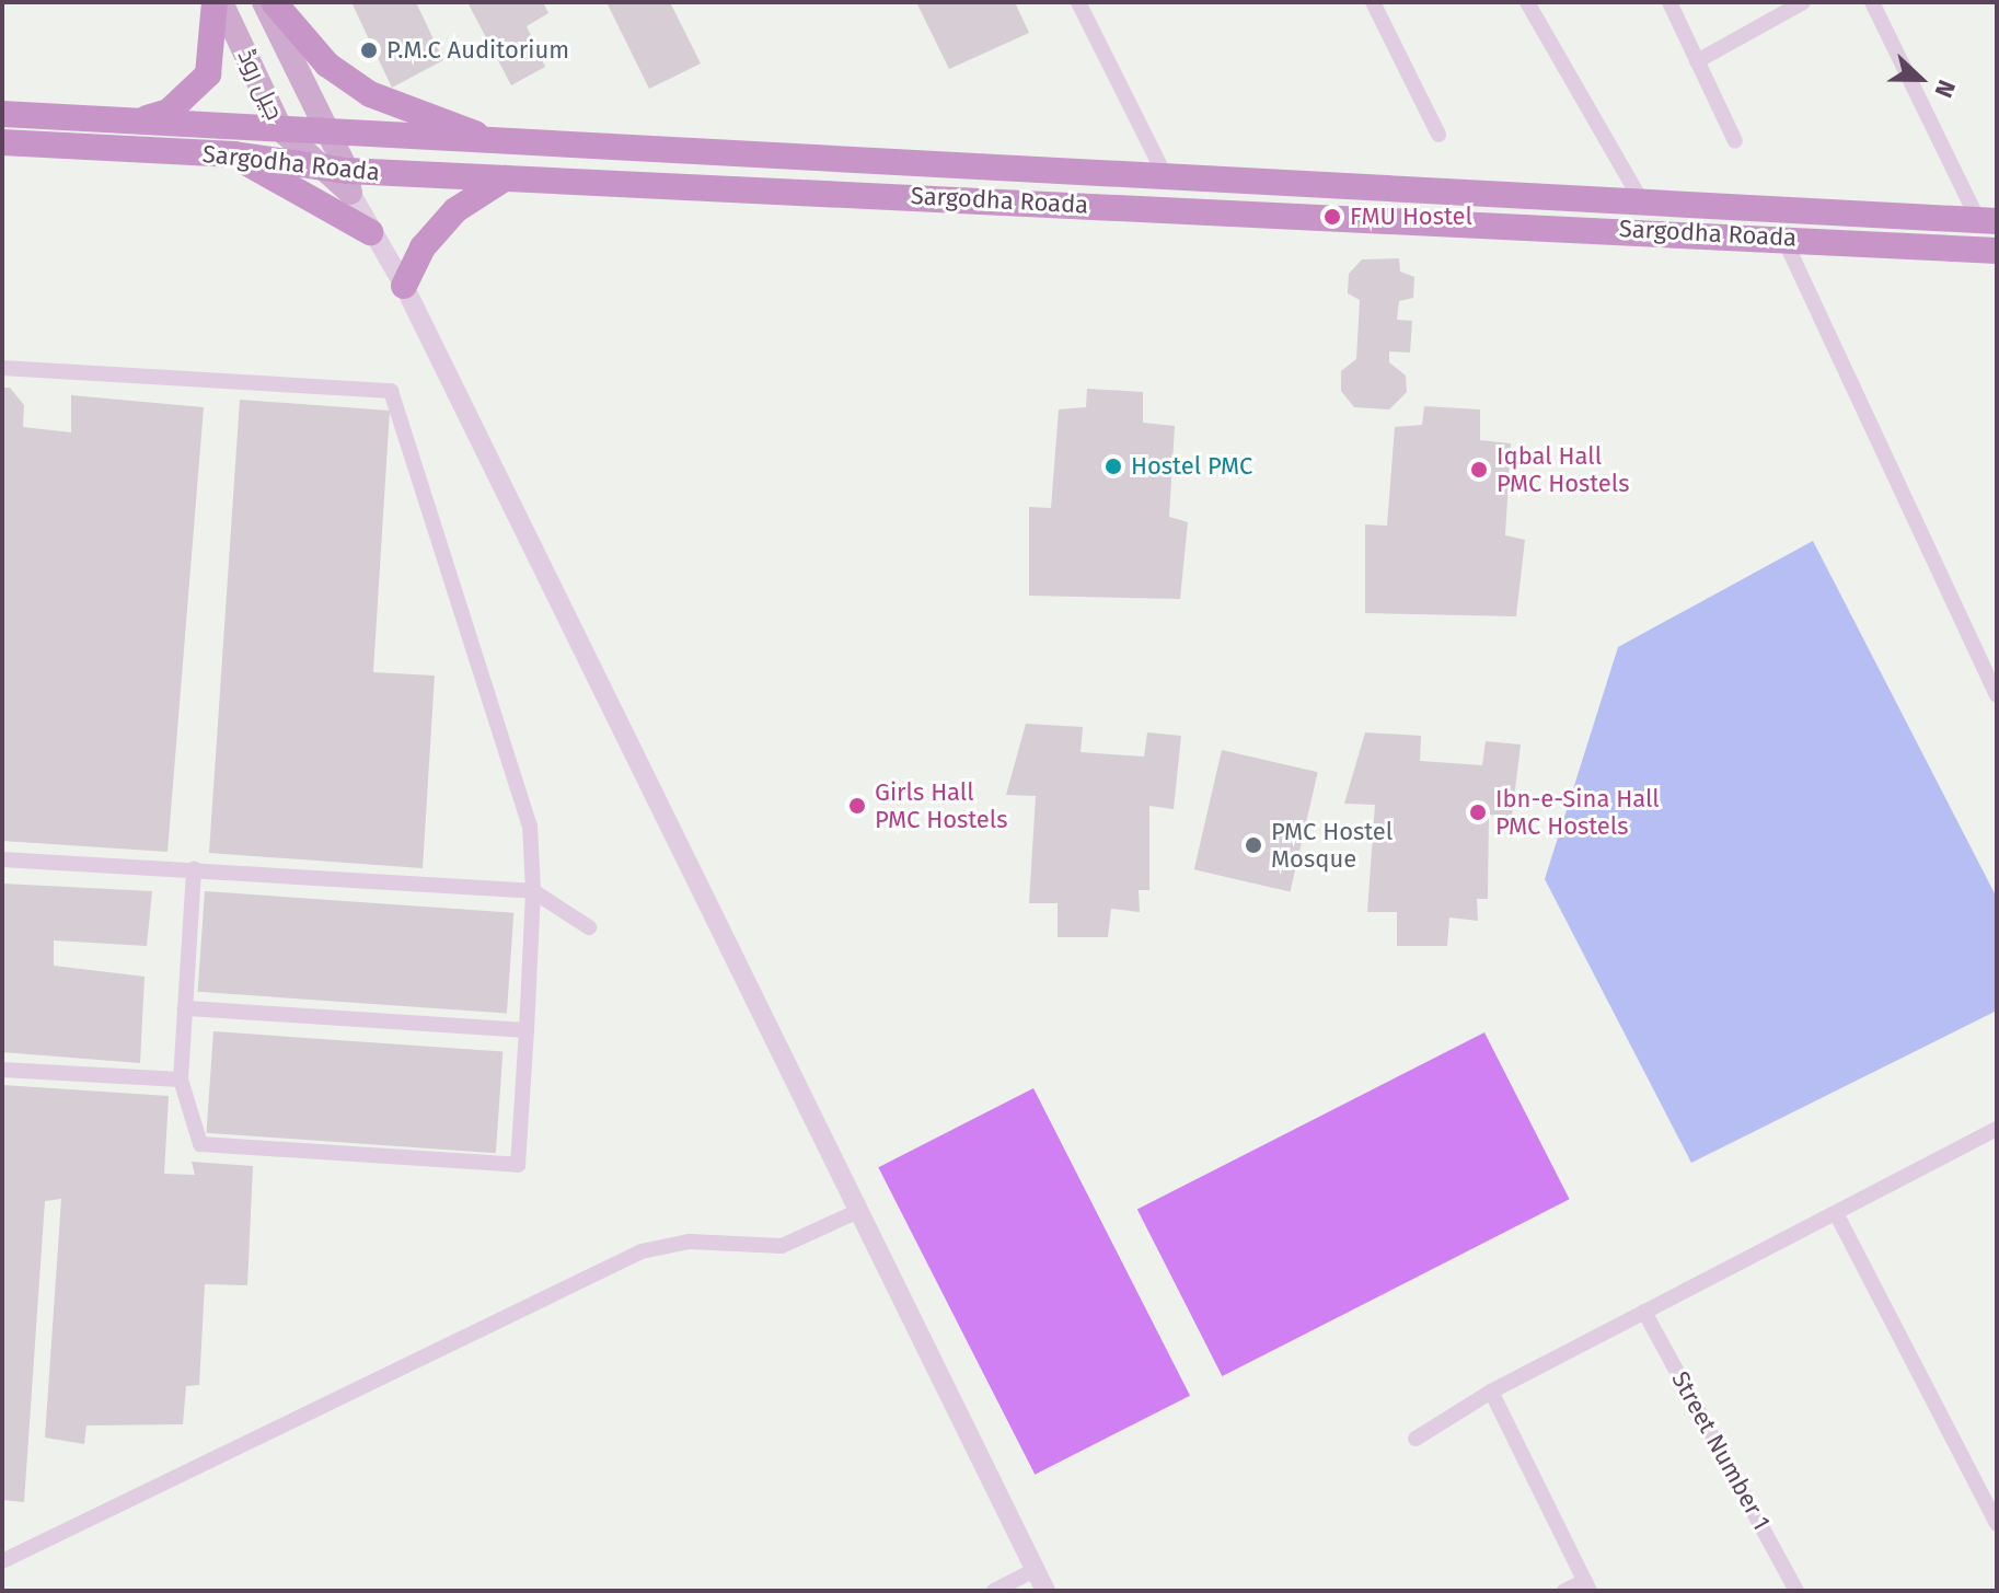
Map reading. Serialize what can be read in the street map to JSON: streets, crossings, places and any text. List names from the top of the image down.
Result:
{
  "streets": {
    "highway": ["Sargodha Roada"],
    "main road": ["جیل روڈ"],
    "street": ["Street Number 1"]
  },
  "crossings": [
    ["جیل روڈ", "Sargodha Roada"]
  ],
  "places": [
    "P.M.C Auditorium",
    "FMU Hostel",
    "Hostel PMC",
    "Iqbal Hall PMC Hostels",
    "Girls Hall PMC Hostels",
    "Ibn-e-Sina Hall PMC Hostels",
    "PMC Hostel Mosque"
  ],
  "north": "right"
}
